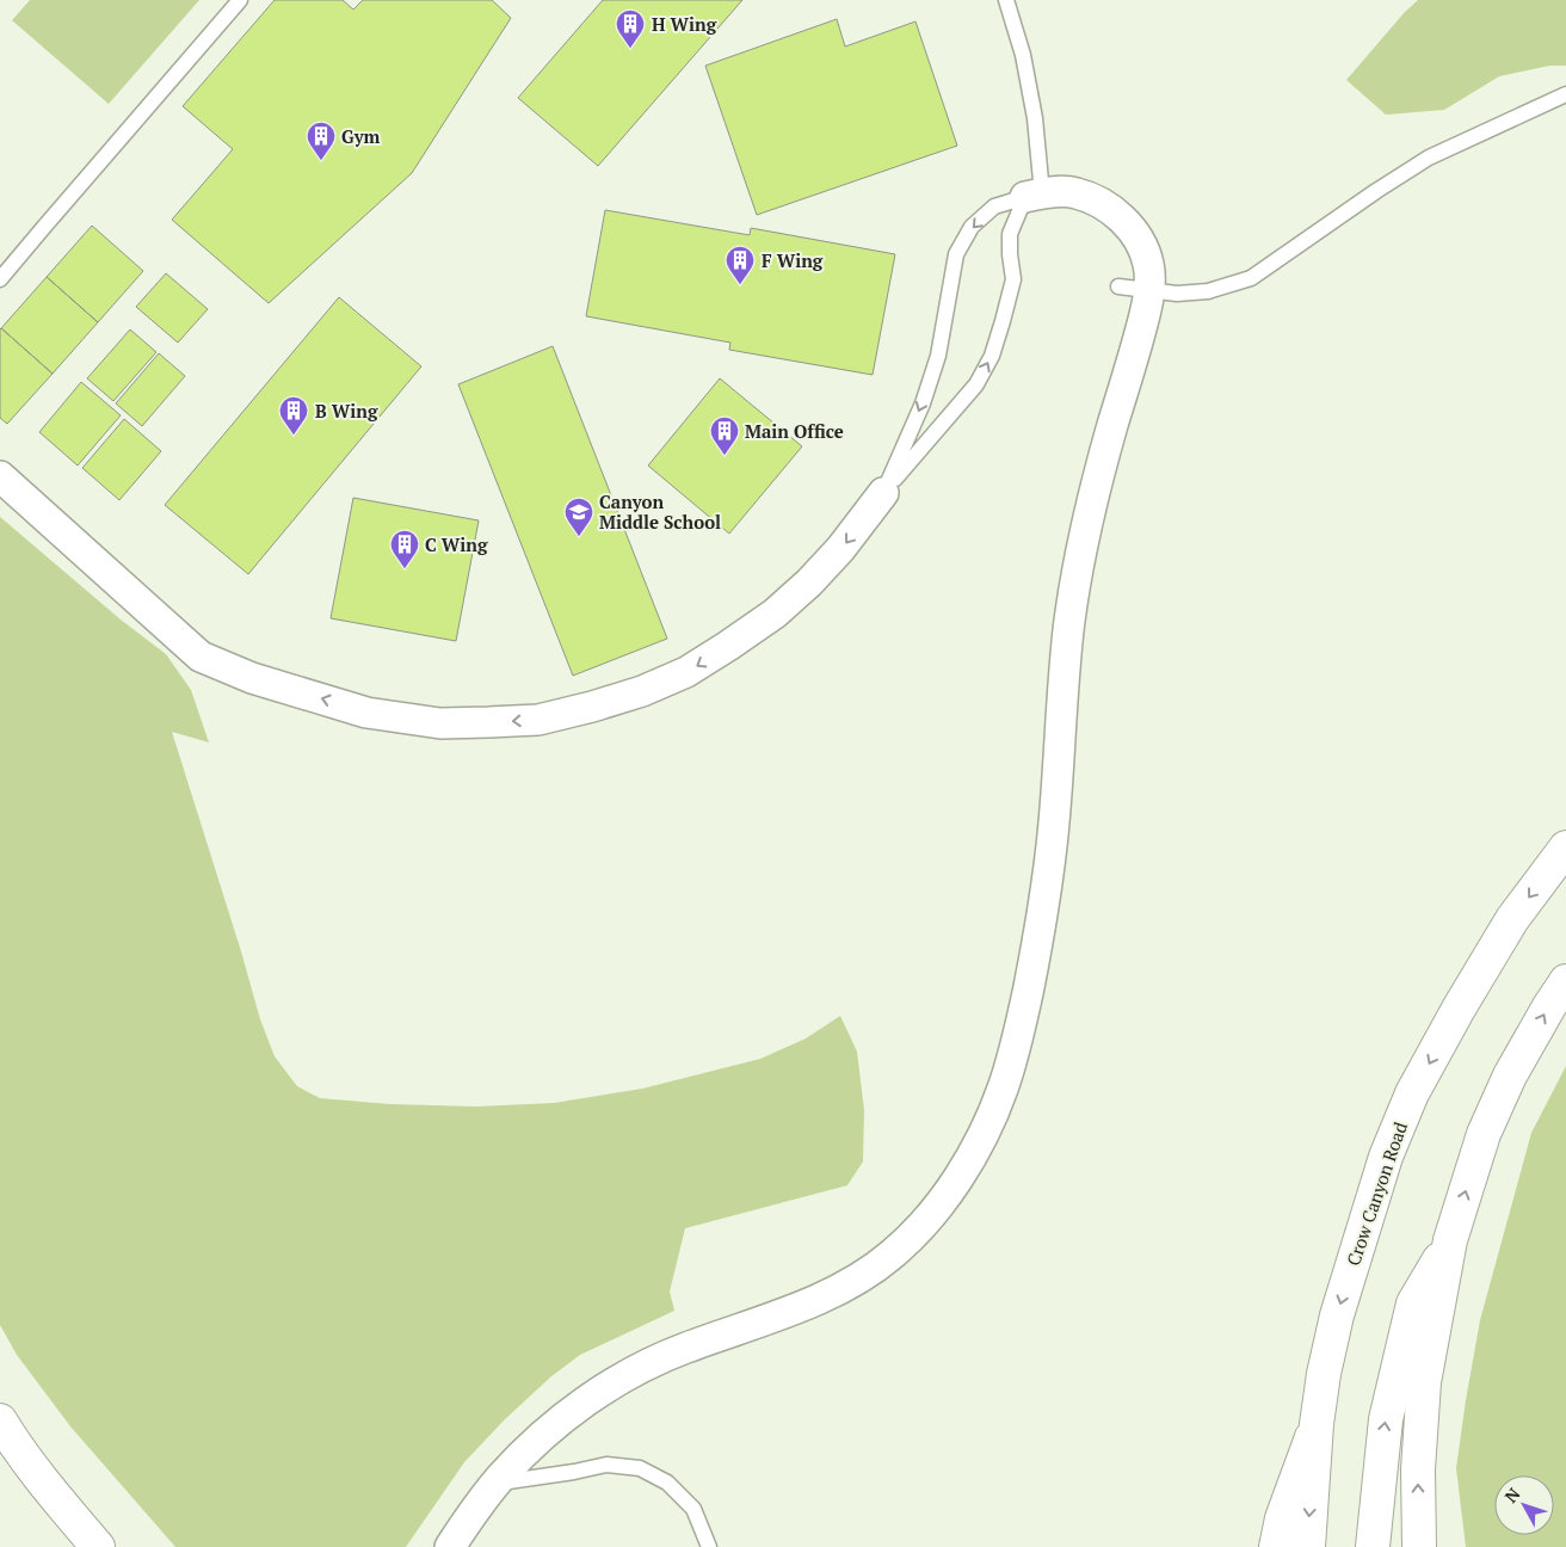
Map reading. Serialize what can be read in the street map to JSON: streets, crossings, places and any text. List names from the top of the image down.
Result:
{
  "streets": {
    "main road": ["Crow Canyon Road"]
  },
  "places": {
    "building": [
      "H Wing",
      "Gym",
      "F Wing",
      "B Wing",
      "Main Office",
      "C Wing"
    ],
    "school or university": ["Canyon Middle School"]
  },
  "north": "top left"
}
